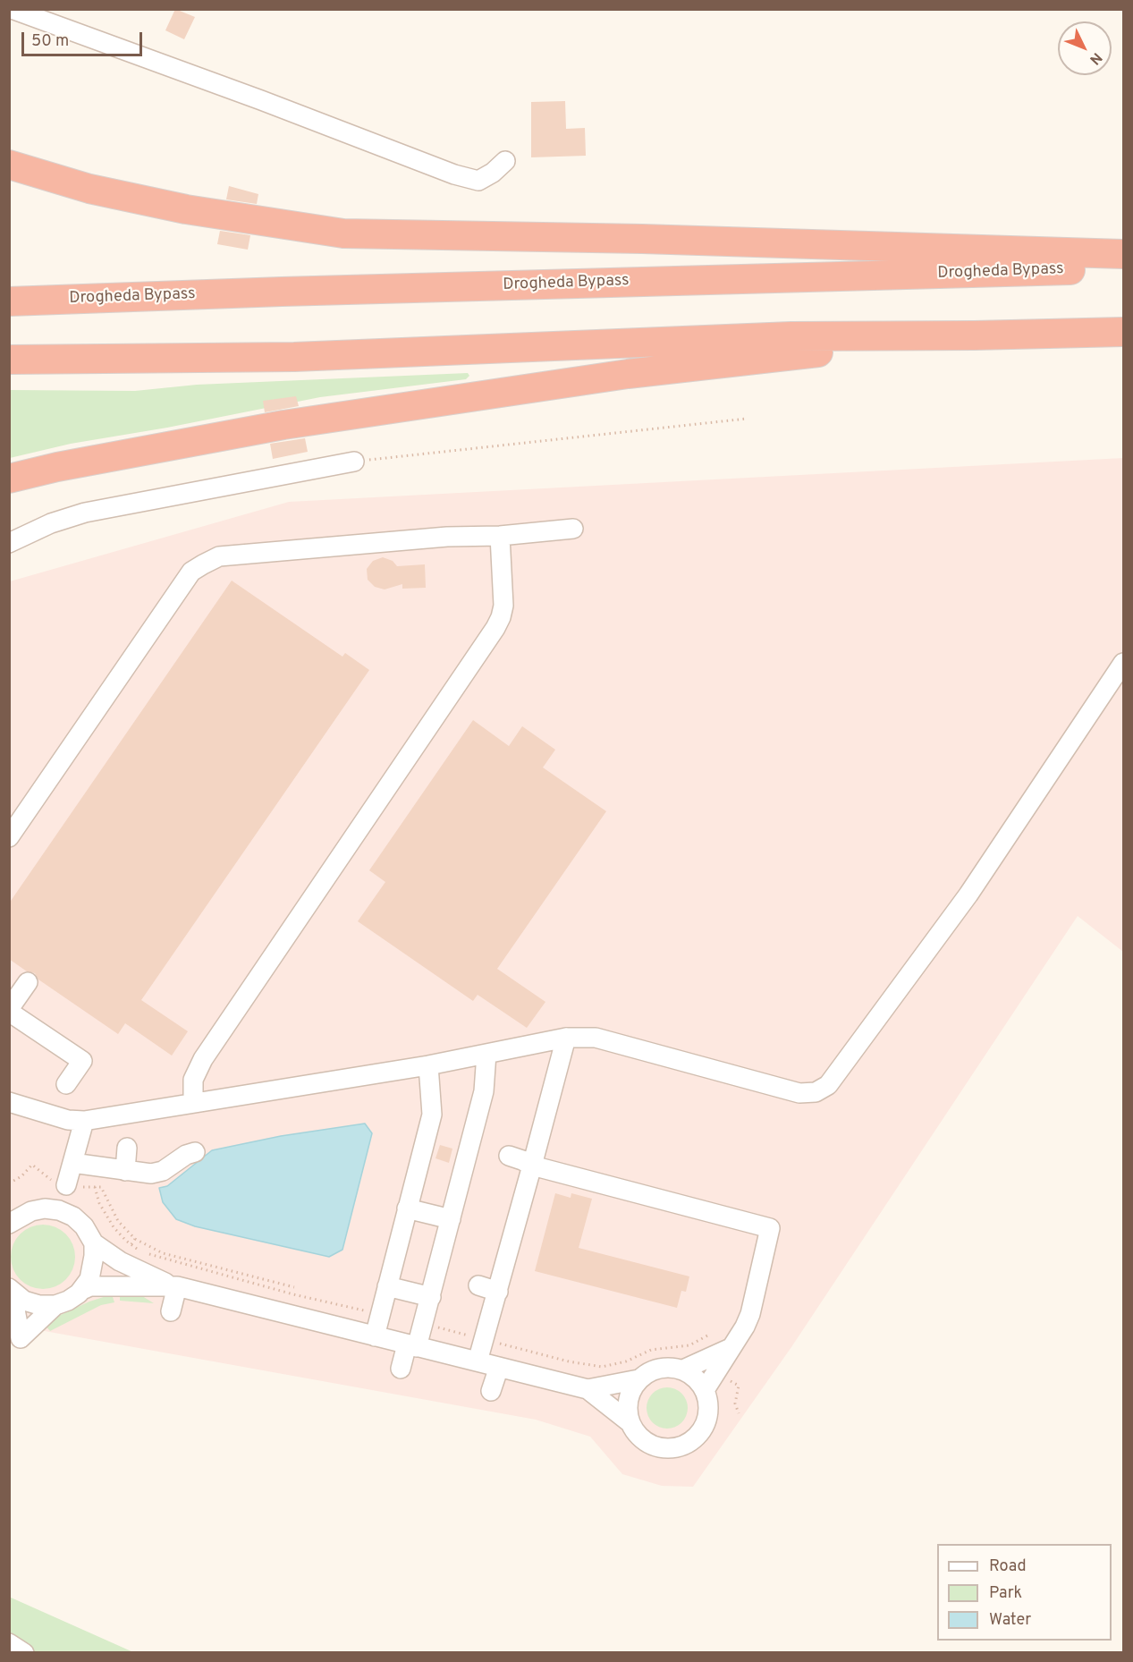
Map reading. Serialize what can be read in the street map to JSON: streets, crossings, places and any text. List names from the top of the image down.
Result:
{
  "streets": {
    "highway": ["Drogheda Bypass"]
  },
  "legend": ["Road", "Park", "Water"],
  "scale_bar": "50 m",
  "north": "bottom right"
}
